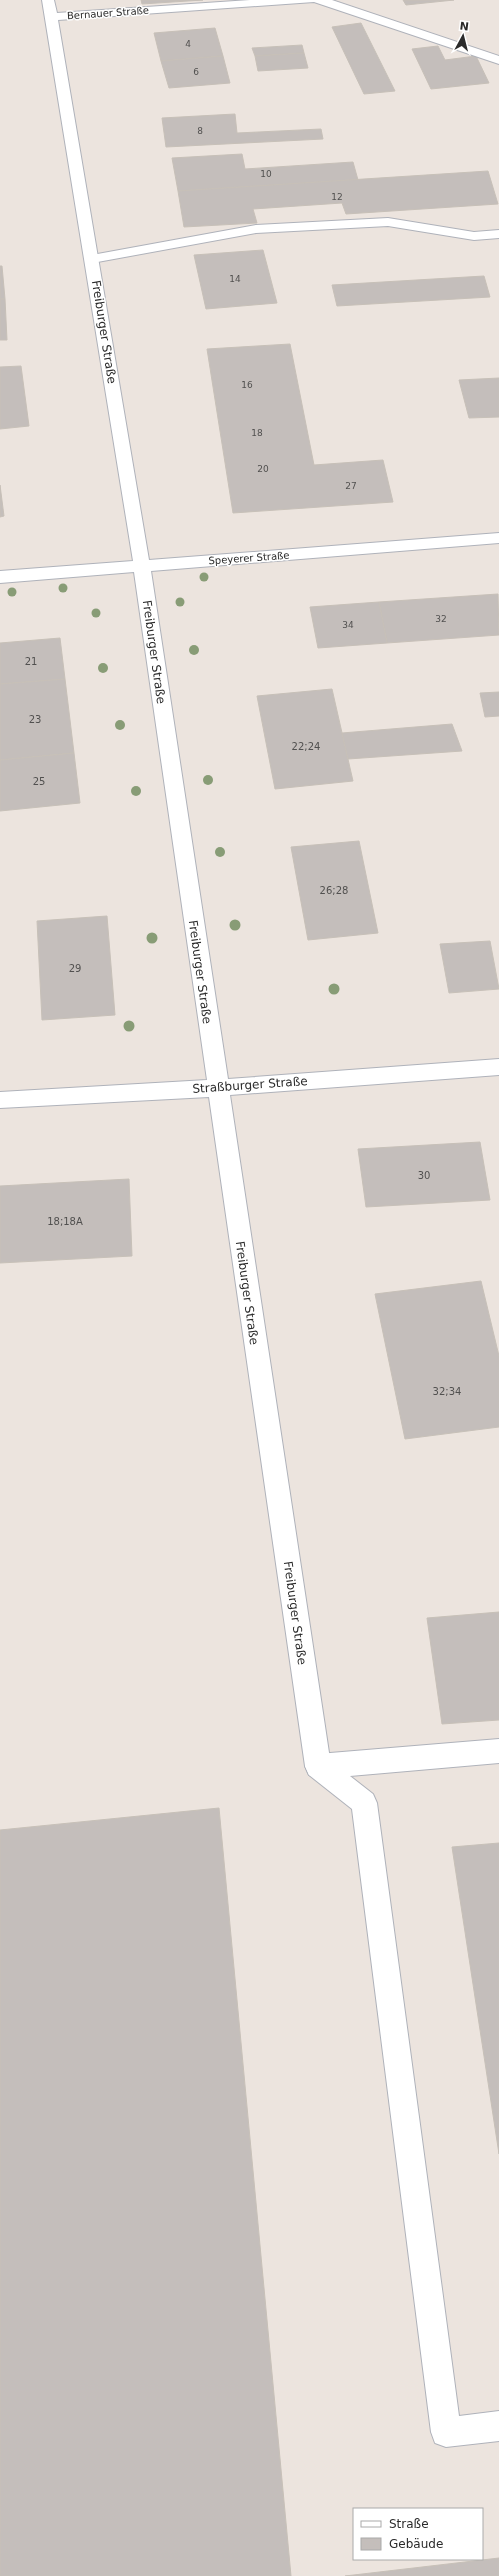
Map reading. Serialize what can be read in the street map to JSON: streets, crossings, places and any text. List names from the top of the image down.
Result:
{
  "streets": {
    "street": [
      "Bernauer Straße",
      "Freiburger Straße",
      "Speyerer Straße",
      "Straßburger Straße"
    ]
  },
  "crossings": [
    ["Bernauer Straße", "Freiburger Straße"],
    ["Freiburger Straße", "Speyerer Straße"],
    ["Freiburger Straße", "Straßburger Straße"]
  ],
  "house_numbers": [
    "4",
    "6",
    "8",
    "10",
    "12",
    "14",
    "16",
    "18",
    "20",
    "27",
    "32",
    "34",
    "21",
    "23",
    "22;24",
    "25",
    "26;28",
    "29",
    "30",
    "18;18A",
    "32;34"
  ],
  "legend": ["Straße", "Gebäude"],
  "north": "top"
}
